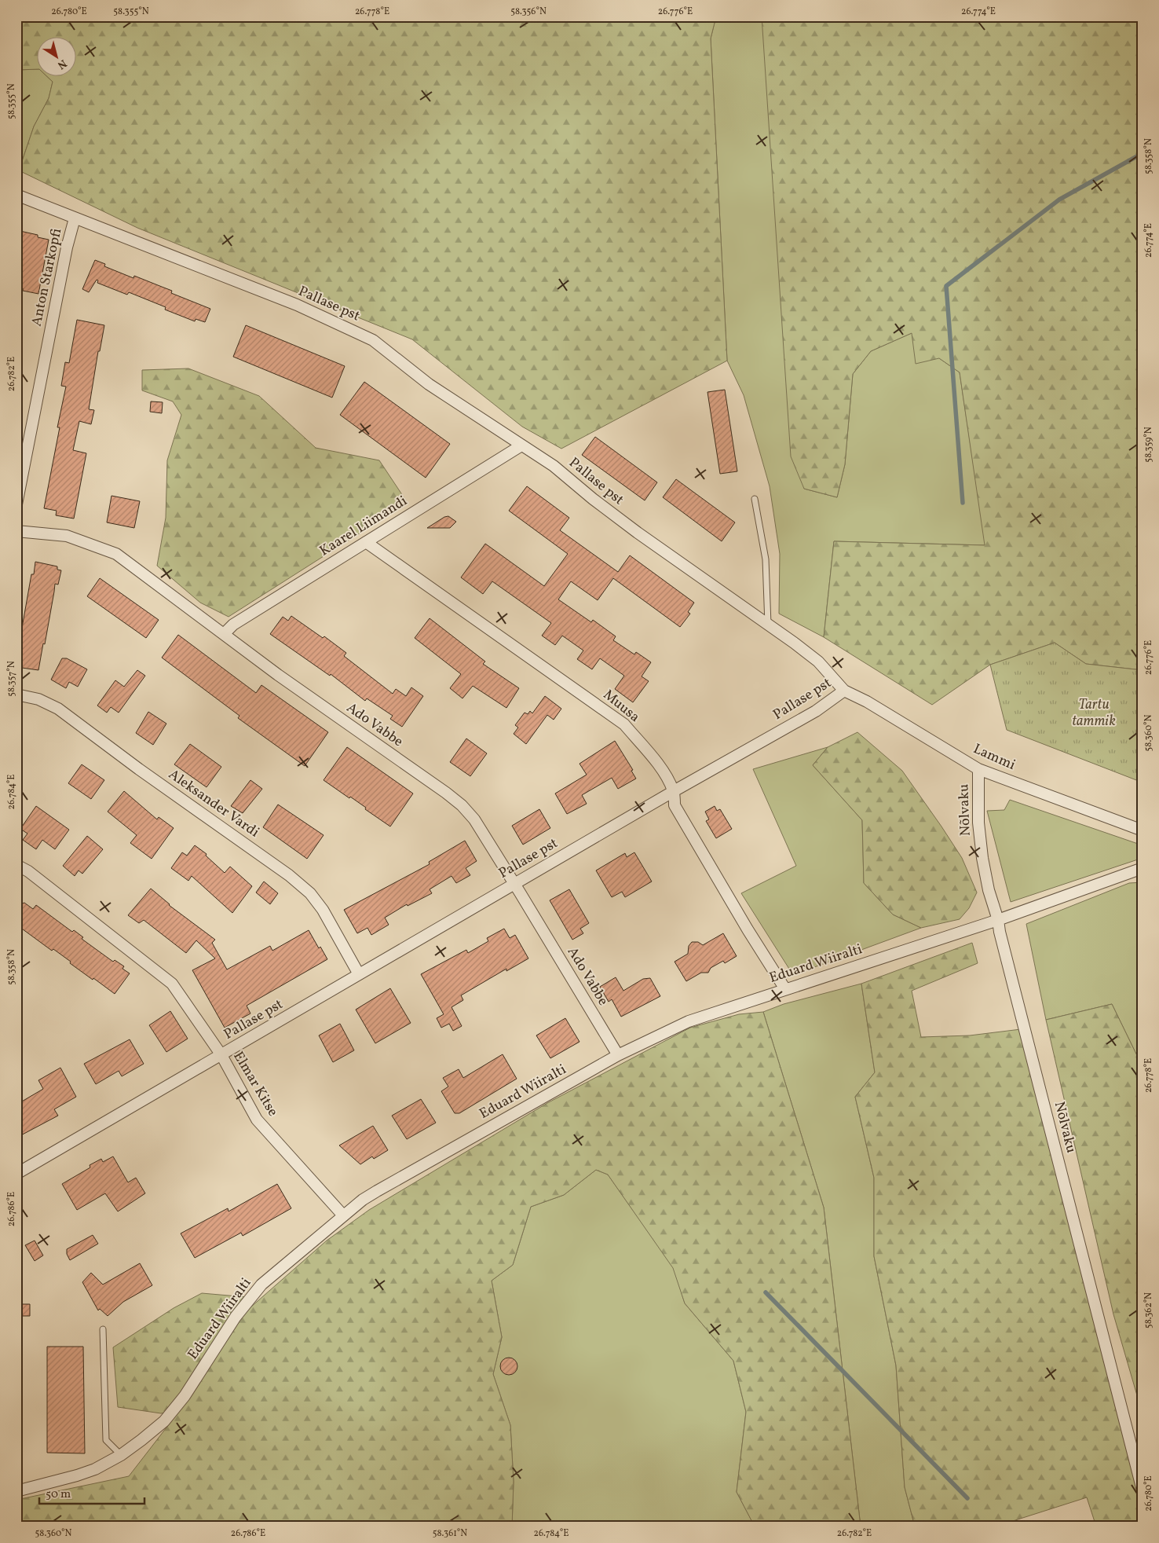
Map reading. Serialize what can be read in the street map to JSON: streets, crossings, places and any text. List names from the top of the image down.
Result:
{
  "streets": {
    "street": [
      "Anton Starkopfi",
      "Pallase pst",
      "Kaarel Liimandi",
      "Muusa",
      "Ado Vabbe",
      "Lammi",
      "Aleksander Vardi",
      "Nõlvaku",
      "Eduard Wiiralti",
      "Elmar Kitse"
    ]
  },
  "crossings": [
    ["Anton Starkopfi", "Pallase pst"],
    ["Pallase pst", "Kaarel Liimandi"],
    ["Pallase pst", "Muusa"],
    ["Pallase pst", "Ado Vabbe"],
    ["Pallase pst", "Lammi"],
    ["Pallase pst", "Aleksander Vardi"],
    ["Pallase pst", "Elmar Kitse"],
    ["Kaarel Liimandi", "Muusa"],
    ["Kaarel Liimandi", "Ado Vabbe"],
    ["Muusa", "Eduard Wiiralti"],
    ["Ado Vabbe", "Eduard Wiiralti"],
    ["Lammi", "Nõlvaku"],
    ["Nõlvaku", "Eduard Wiiralti"],
    ["Eduard Wiiralti", "Elmar Kitse"]
  ],
  "parks": ["Tartu tammik"],
  "scale_bar": "50 m",
  "north": "bottom right",
  "coordinates": [
    "26.780°E",
    "58.355°N",
    "26.778°E",
    "58.356°N",
    "26.776°E",
    "26.774°E",
    "58.358°N",
    "26.782°E",
    "58.359°N",
    "58.357°N",
    "58.360°N",
    "26.784°E",
    "26.786°E",
    "58.362°N",
    "58.361°N"
  ]
}
